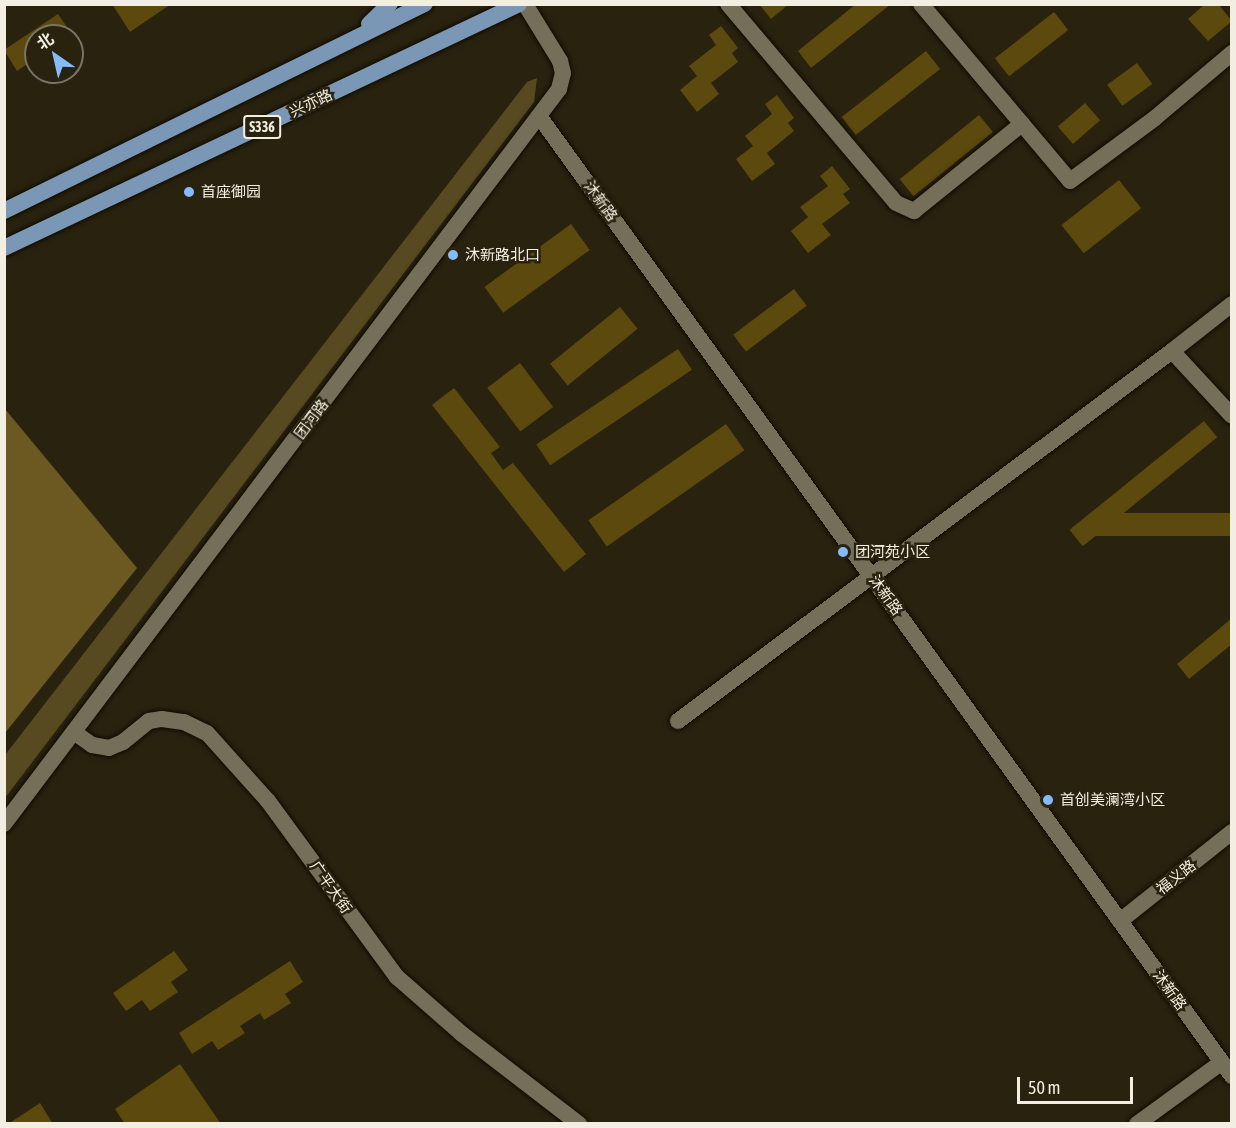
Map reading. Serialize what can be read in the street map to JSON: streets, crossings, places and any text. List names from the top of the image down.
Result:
{
  "streets": {
    "main road": ["兴亦路", "S336"],
    "street": [
      "沐新路",
      "团河路",
      "福义路",
      "广平大街"
    ]
  },
  "crossings": [
    ["沐新路", "团河路"],
    ["沐新路", "福义路"],
    ["团河路", "广平大街"]
  ],
  "places": [
    "首座御园",
    "沐新路北口",
    "团河苑小区",
    "首创美澜湾小区"
  ],
  "scale_bar": "50 m",
  "north": "top left"
}
